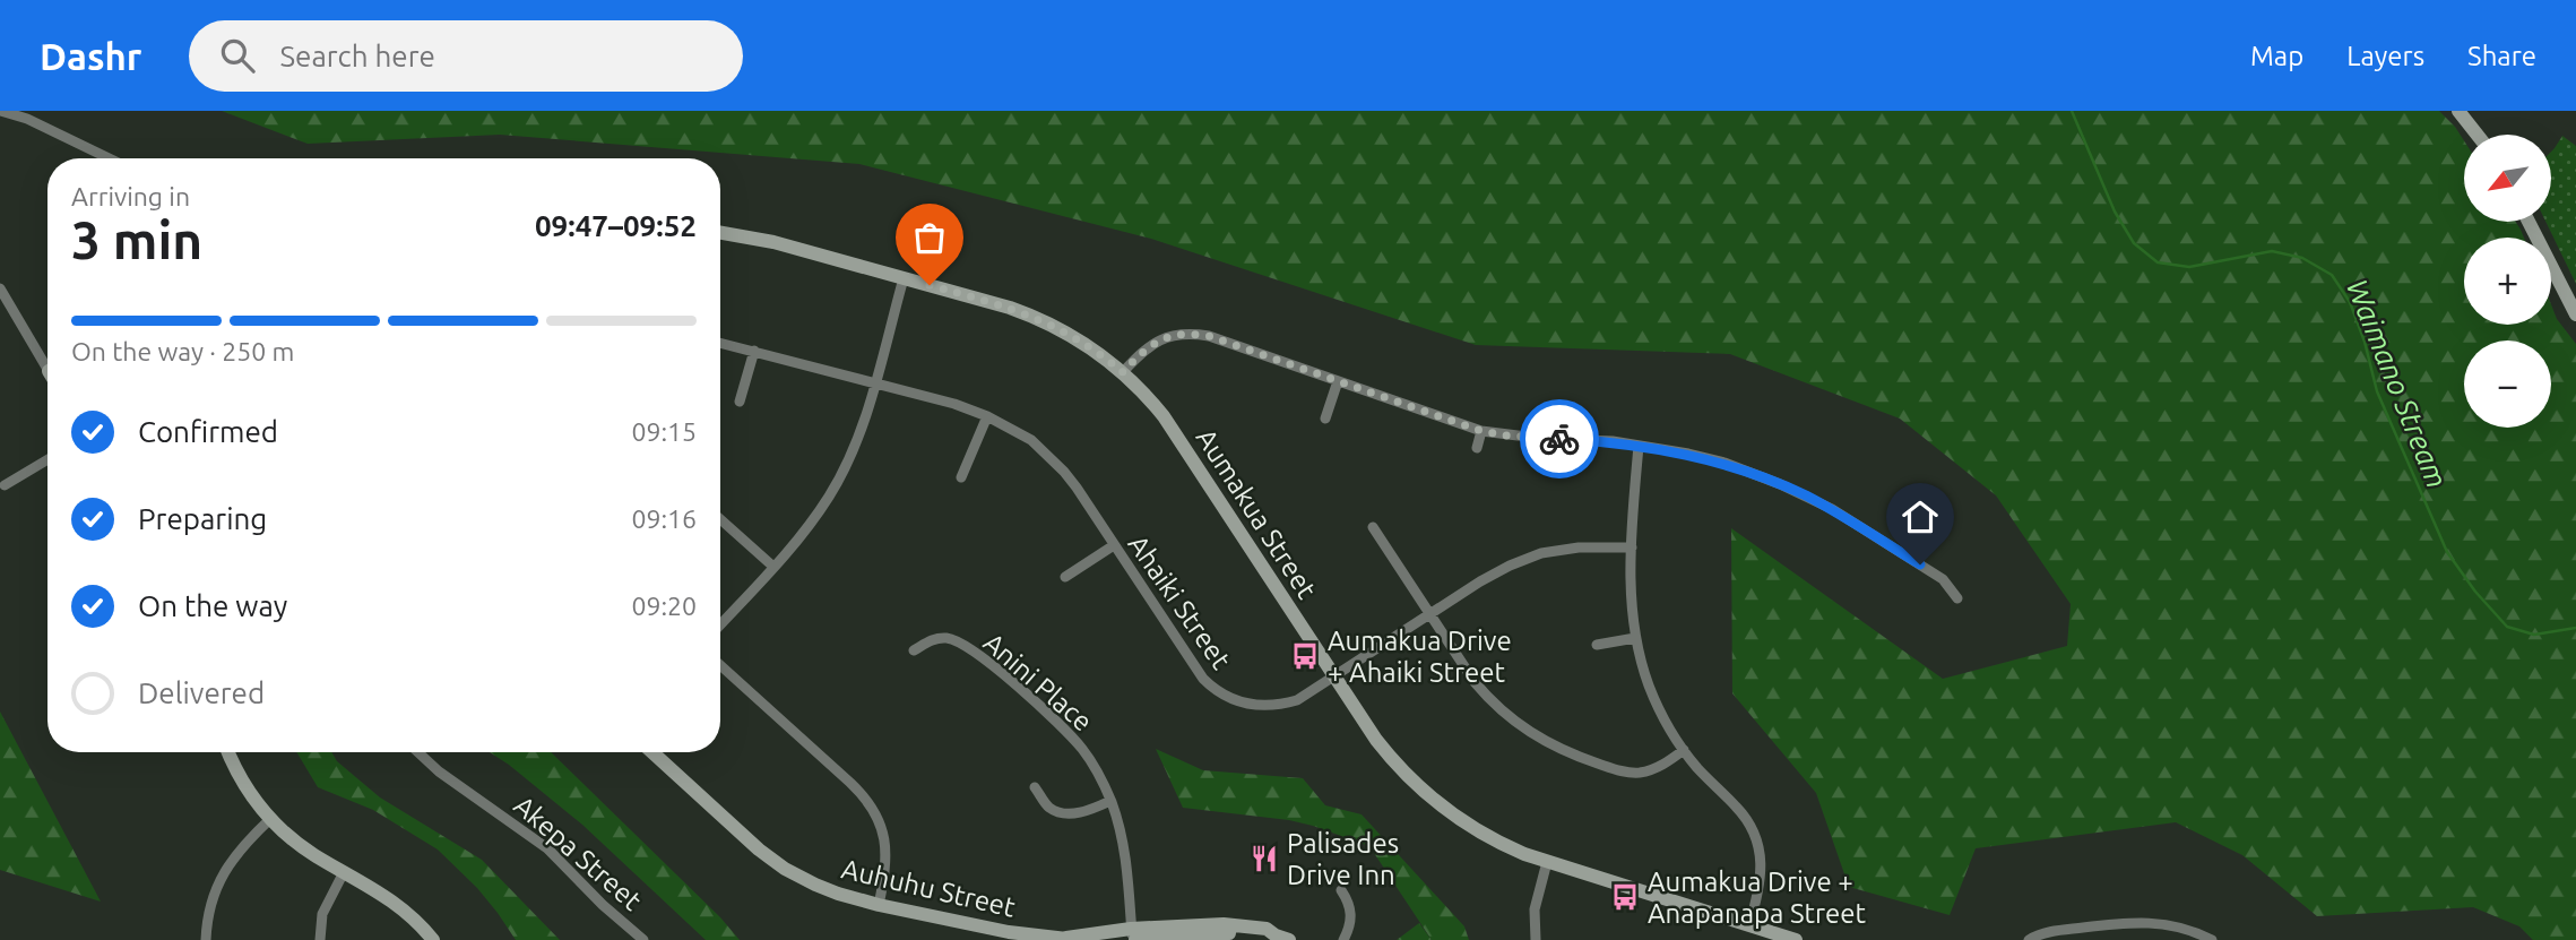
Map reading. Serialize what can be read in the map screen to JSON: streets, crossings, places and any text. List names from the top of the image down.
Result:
{
  "streets": {
    "street": [
      "Aumakua Street",
      "Ahaiki Street",
      "Anini Place",
      "Akepa Street",
      "Auhuhu Street"
    ]
  },
  "crossings": [
    ["Aumakua Street", "Ahaiki Street"],
    ["Anini Place", "Auhuhu Street"]
  ],
  "water": ["Waimano Stream"],
  "places": {
    "bus stop": ["Aumakua Drive + Ahaiki Street", "Aumakua Drive + Anapanapa Street"],
    "restaurant": ["Palisades Drive Inn"]
  },
  "north": "bottom left",
  "page": {
    "header": "Dashr",
    "search": "Search here",
    "nav": ["Map", "Layers", "Share"],
    "map_buttons": ["+", "−"],
    "heading": ["3 min", "Arriving in", "09:47–09:52"],
    "bar": "On the way · 250 m",
    "list": [
      ["Confirmed", "09:15"],
      ["Preparing", "09:16"],
      ["On the way", "09:20"],
      "Delivered"
    ]
  }
}
